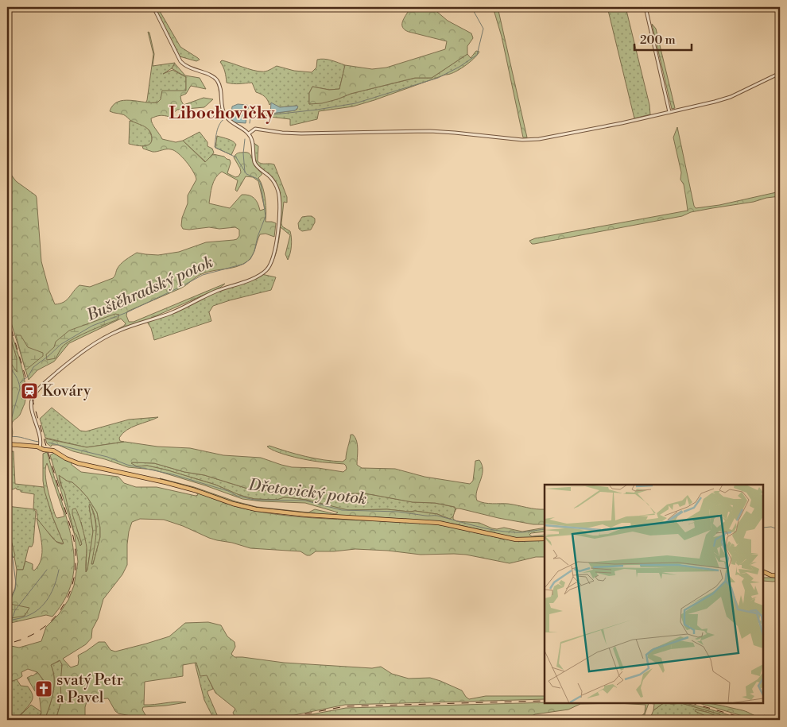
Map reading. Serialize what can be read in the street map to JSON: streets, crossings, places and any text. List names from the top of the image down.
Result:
{
  "districts": ["Libochovičky"],
  "water": ["Buštěhradský potok", "Dřetovický potok"],
  "places": {
    "station": ["Kováry"],
    "church": ["svatý Petr a Pavel"]
  },
  "scale_bar": "200 m"
}
